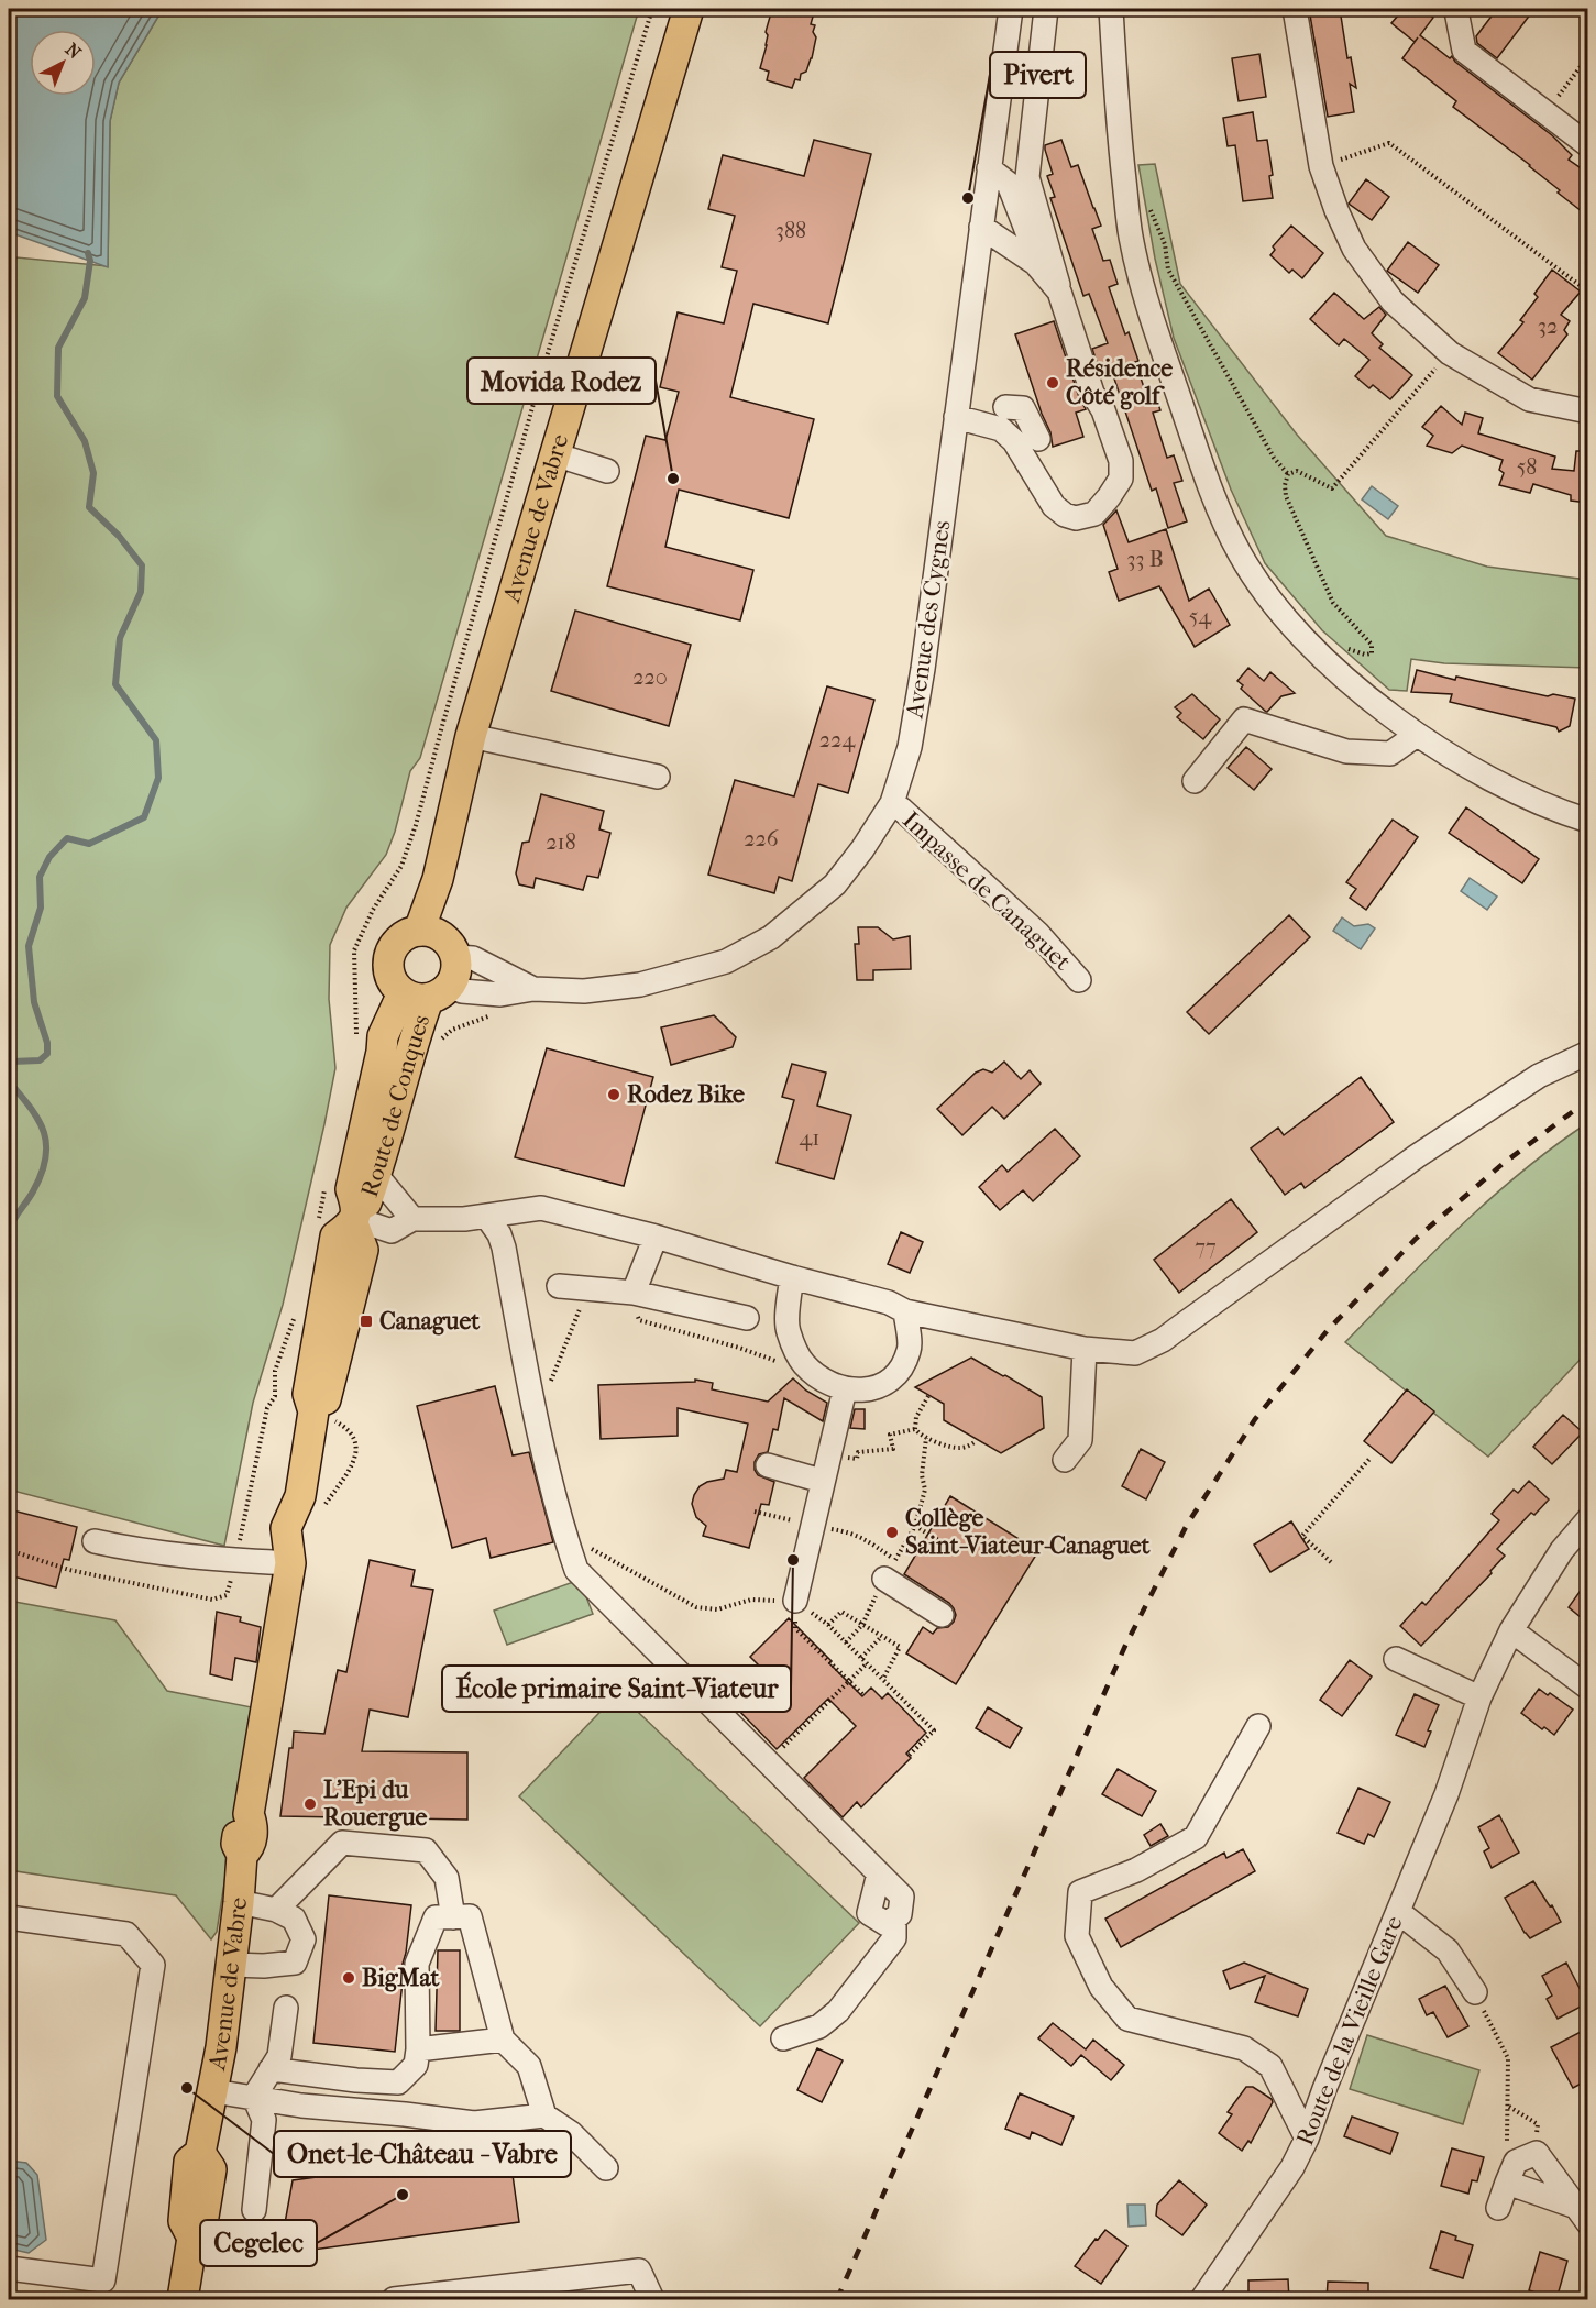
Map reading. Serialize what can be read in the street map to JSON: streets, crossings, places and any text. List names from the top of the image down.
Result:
{
  "streets": {
    "main road": ["Avenue de Vabre", "Route de Conques"],
    "street": ["Avenue des Cygnes", "Impasse de Canaguet", "Route de la Vieille Gare"]
  },
  "crossings": [
    ["Avenue de Vabre", "Avenue des Cygnes"],
    ["Avenue de Vabre", "Route de Conques"],
    ["Avenue des Cygnes", "Impasse de Canaguet"],
    ["Avenue des Cygnes", "Route de Conques"]
  ],
  "places": {
    "other": [
      "Pivert",
      "Résidence Côté golf",
      "Movida Rodez",
      "Rodez Bike",
      "Collège Saint-Viateur-Canaguet",
      "École primaire Saint-Viateur",
      "L'Epi du Rouergue",
      "BigMat",
      "Onet-le-Château - Vabre",
      "Cegelec"
    ],
    "transit": ["Canaguet"]
  },
  "house_numbers": [
    "388",
    "32",
    "58",
    "33 B",
    "54",
    "220",
    "224",
    "226",
    "218",
    "41",
    "77"
  ],
  "north": "top right"
}
